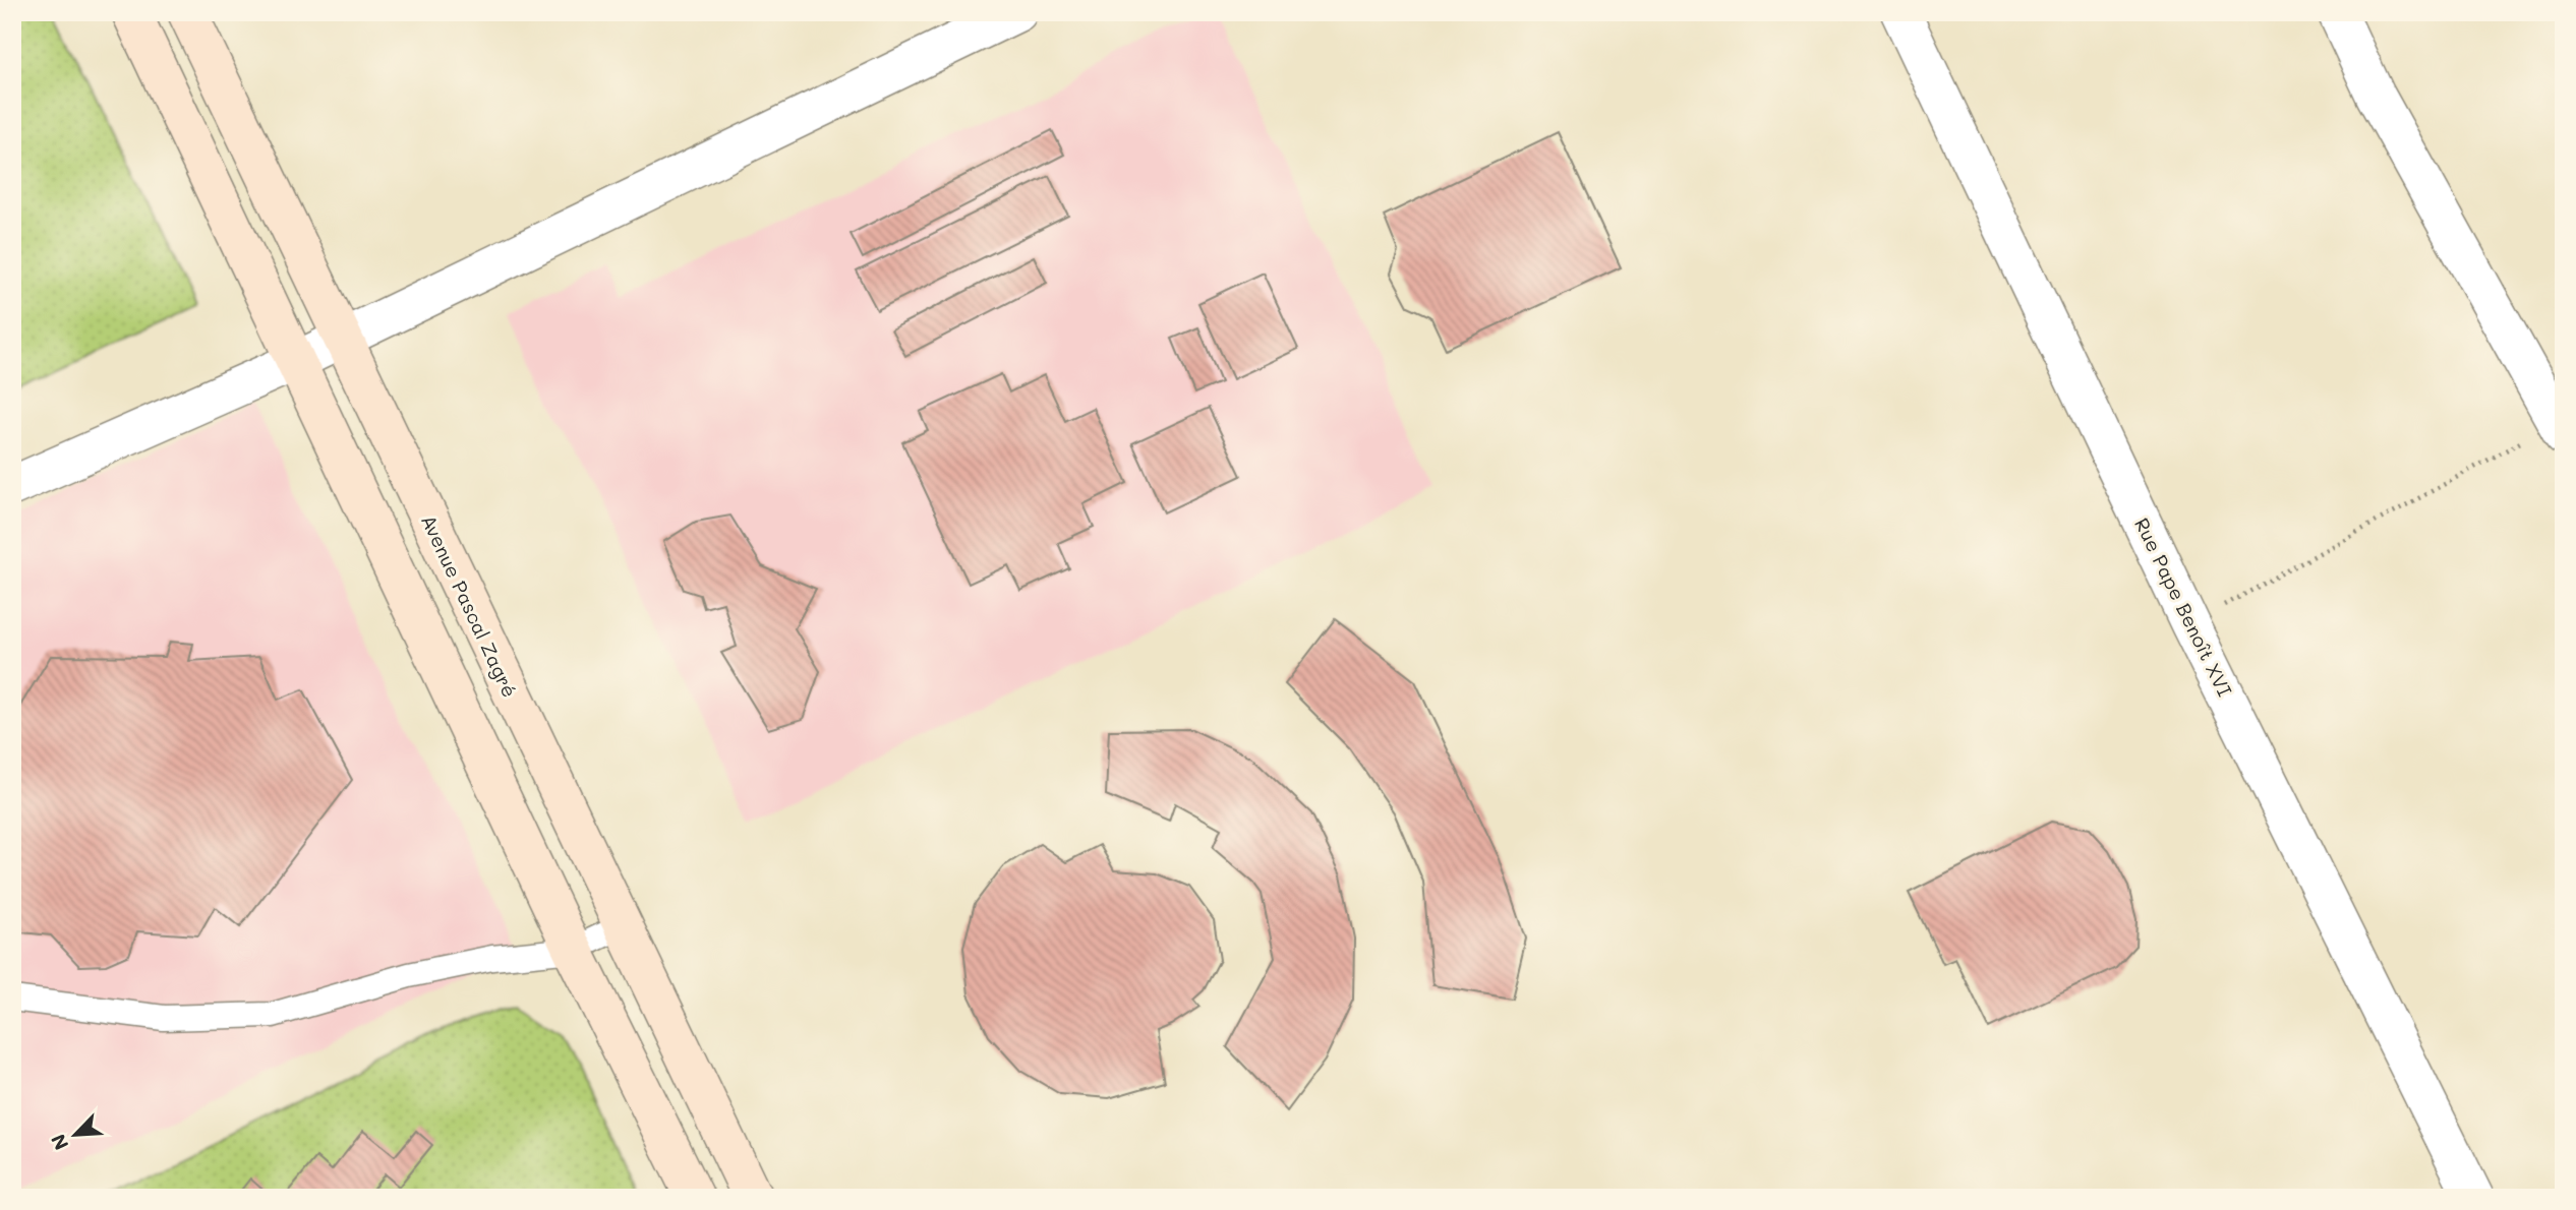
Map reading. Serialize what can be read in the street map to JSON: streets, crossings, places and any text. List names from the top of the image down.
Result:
{
  "streets": {
    "main road": ["Avenue Pascal Zagré"],
    "street": ["Rue Pape Benoît XVI"]
  },
  "north": "bottom left"
}
